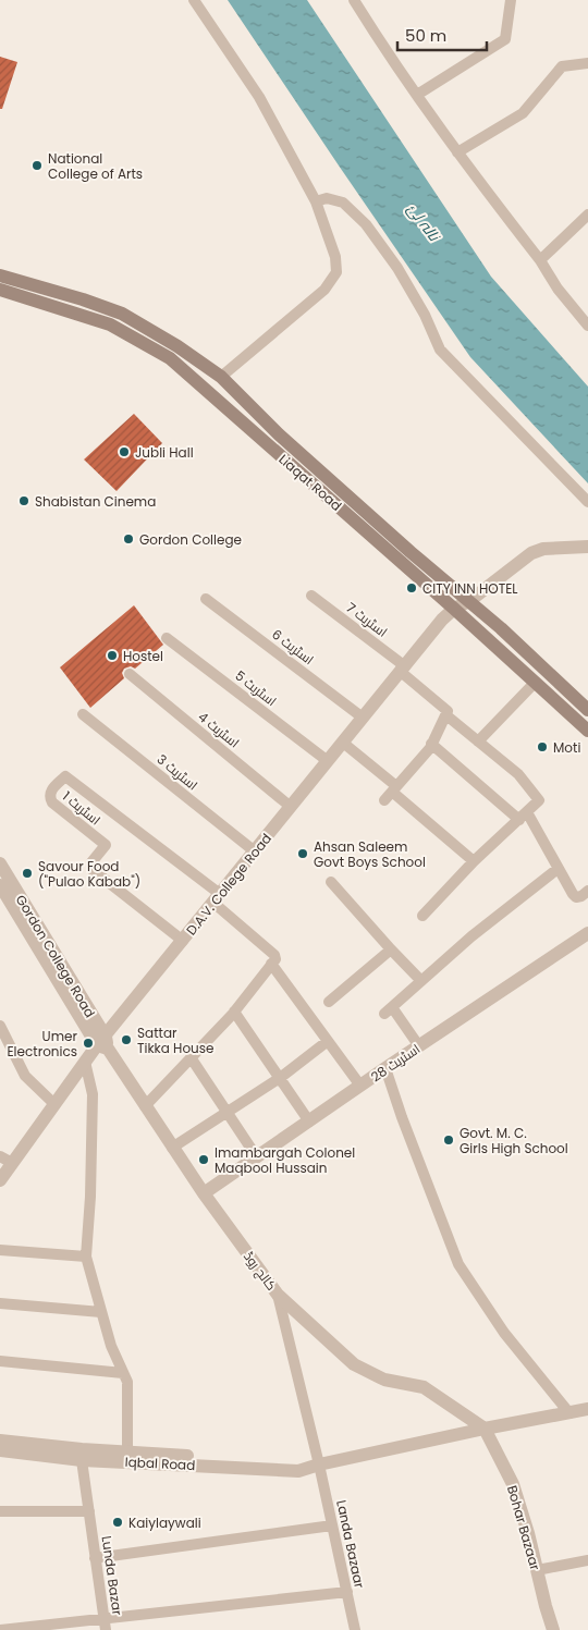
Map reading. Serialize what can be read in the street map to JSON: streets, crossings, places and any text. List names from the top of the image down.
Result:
{
  "streets": {
    "main road": ["Liaqat Road"],
    "street": [
      "اسٹریٹ 7",
      "اسٹریٹ 6",
      "اسٹریٹ 5",
      "اسٹریٹ 4",
      "اسٹریٹ 3",
      "اسٹریٹ 1",
      "D.A.V. College Road",
      "Gordon College Road",
      "اسٹریٹ 28",
      "کالج روڈ",
      "Iqbal Road",
      "Bohar Bazaar",
      "Landa Bazaar",
      "Lunda Bazar"
    ]
  },
  "crossings": [
    ["Liaqat Road", "D.A.V. College Road"],
    ["اسٹریٹ 7", "D.A.V. College Road"],
    ["اسٹریٹ 6", "D.A.V. College Road"],
    ["اسٹریٹ 5", "D.A.V. College Road"],
    ["اسٹریٹ 4", "D.A.V. College Road"],
    ["اسٹریٹ 3", "D.A.V. College Road"],
    ["اسٹریٹ 1", "D.A.V. College Road"],
    ["D.A.V. College Road", "Gordon College Road"],
    ["D.A.V. College Road", "کالج روڈ"],
    ["Gordon College Road", "کالج روڈ"],
    ["اسٹریٹ 28", "کالج روڈ"],
    ["کالج روڈ", "Iqbal Road"],
    ["کالج روڈ", "Bohar Bazaar"],
    ["کالج روڈ", "Landa Bazaar"],
    ["Iqbal Road", "Bohar Bazaar"],
    ["Iqbal Road", "Landa Bazaar"],
    ["Iqbal Road", "Lunda Bazar"]
  ],
  "water": ["نالہ لئ"],
  "places": [
    "National College of Arts",
    "Jubli Hall",
    "Shabistan Cinema",
    "Gordon College",
    "CITY INN HOTEL",
    "Hostel",
    "Moti",
    "Ahsan Saleem Govt Boys School",
    "Savour Food (\"Pulao Kabab\")",
    "Sattar Tikka House",
    "Umer Electronics",
    "Govt. M. C. Girls High School",
    "Imambargah Colonel Maqbool Hussain",
    "Kaiylaywali"
  ],
  "scale_bar": "50 m"
}
